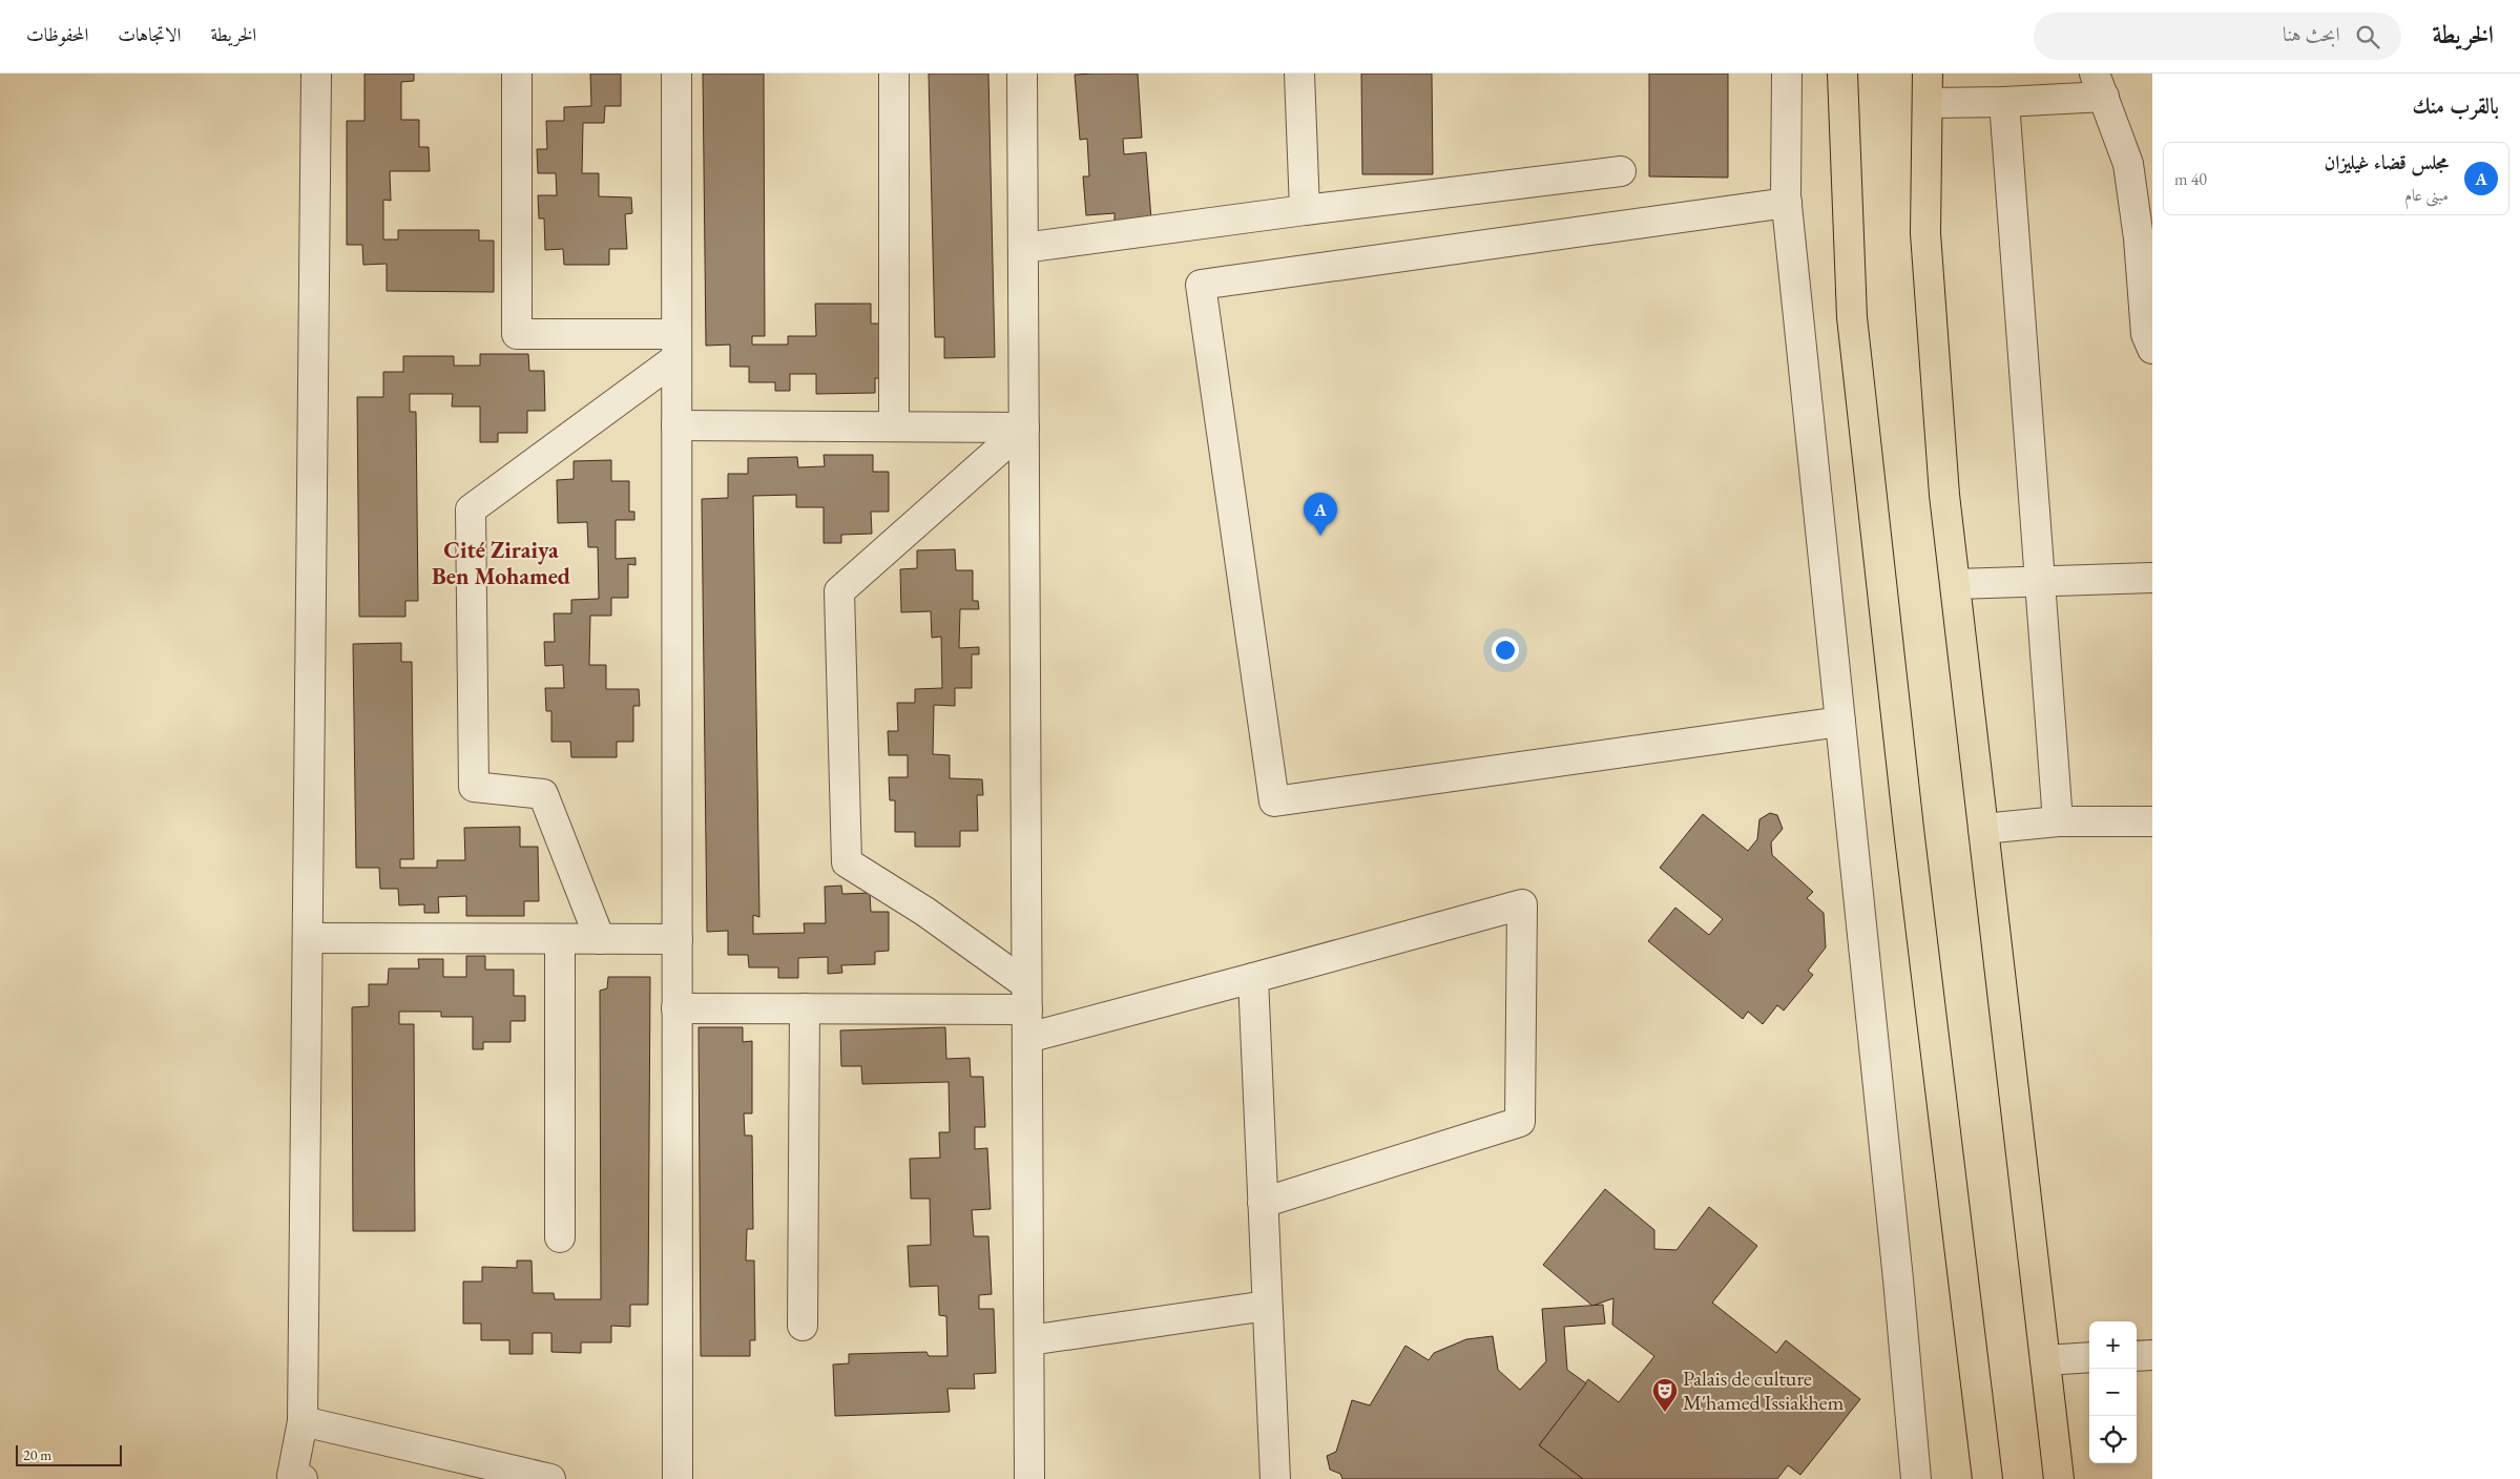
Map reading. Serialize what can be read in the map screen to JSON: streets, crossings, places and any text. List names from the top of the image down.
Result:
{
  "districts": ["Cité Ziraiya Ben Mohamed"],
  "places": {
    "theatre": ["Palais de culture M'hamed Issiakhem"]
  },
  "scale_bar": "20 m",
  "page": {
    "header": "الخريطة",
    "search": "ابحث هنا",
    "nav": ["الخريطة", "الاتجاهات", "المحفوظات"],
    "heading": "بالقرب منك",
    "list": [
      {
        "mark": "A",
        "name": "مجلس قضاء غيليزان",
        "note": "مبنى عام",
        "value": "40 m"
      }
    ],
    "pins": "A",
    "map_buttons": ["+", "−"],
    "scale": "20 m"
  }
}
